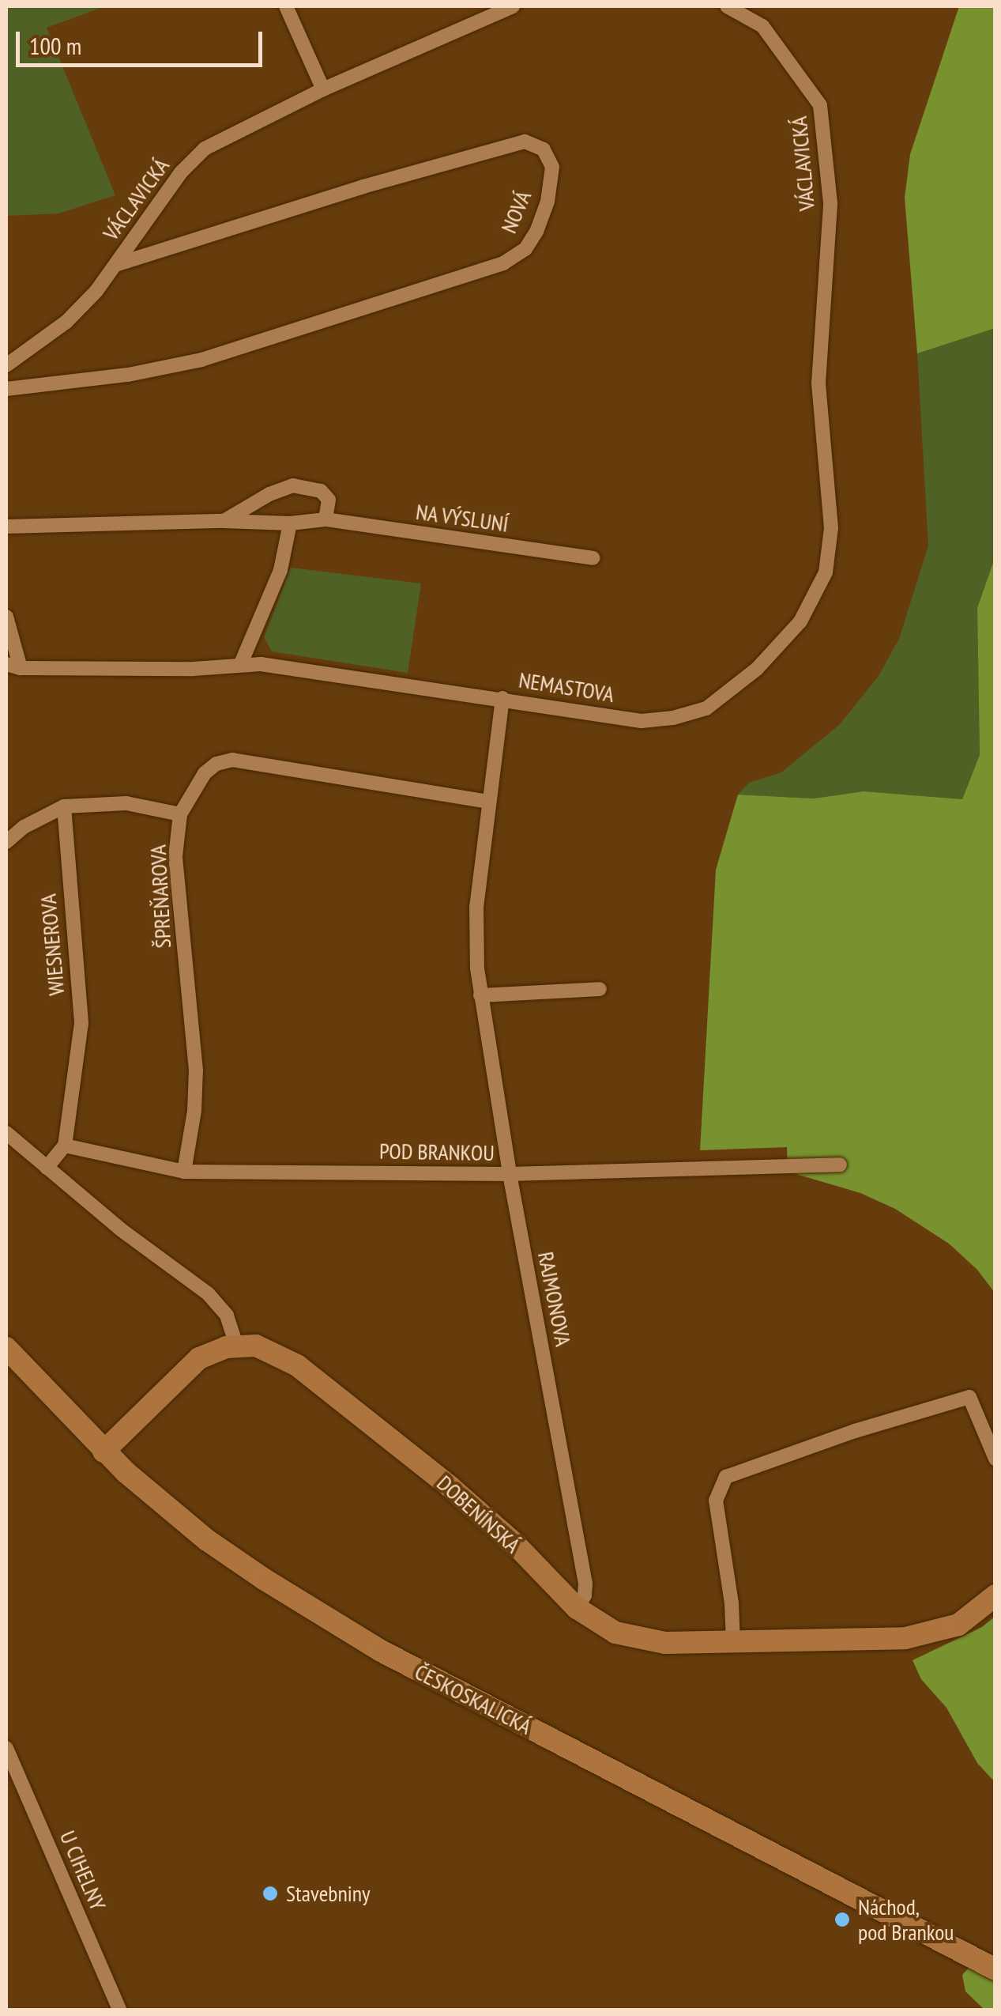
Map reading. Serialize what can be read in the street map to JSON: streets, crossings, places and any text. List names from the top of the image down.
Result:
{
  "streets": {
    "main road": ["DOBENÍNSKÁ", "ČESKOSKALICKÁ"],
    "street": [
      "VÁCLAVICKÁ",
      "NOVÁ",
      "NA VÝSLUNÍ",
      "NEMASTOVA",
      "ŠPREŇAROVA",
      "WIESNEROVA",
      "POD BRANKOU",
      "RAJMONOVA",
      "U CIHELNY"
    ]
  },
  "crossings": [
    ["VÁCLAVICKÁ", "NOVÁ"],
    ["VÁCLAVICKÁ", "NEMASTOVA"],
    ["NEMASTOVA", "RAJMONOVA"],
    ["ŠPREŇAROVA", "POD BRANKOU"],
    ["ŠPREŇAROVA", "RAJMONOVA"],
    ["WIESNEROVA", "POD BRANKOU"],
    ["POD BRANKOU", "RAJMONOVA"],
    ["RAJMONOVA", "DOBENÍNSKÁ"]
  ],
  "places": ["Stavebniny", "Náchod, pod Brankou"],
  "scale_bar": "100 m"
}
